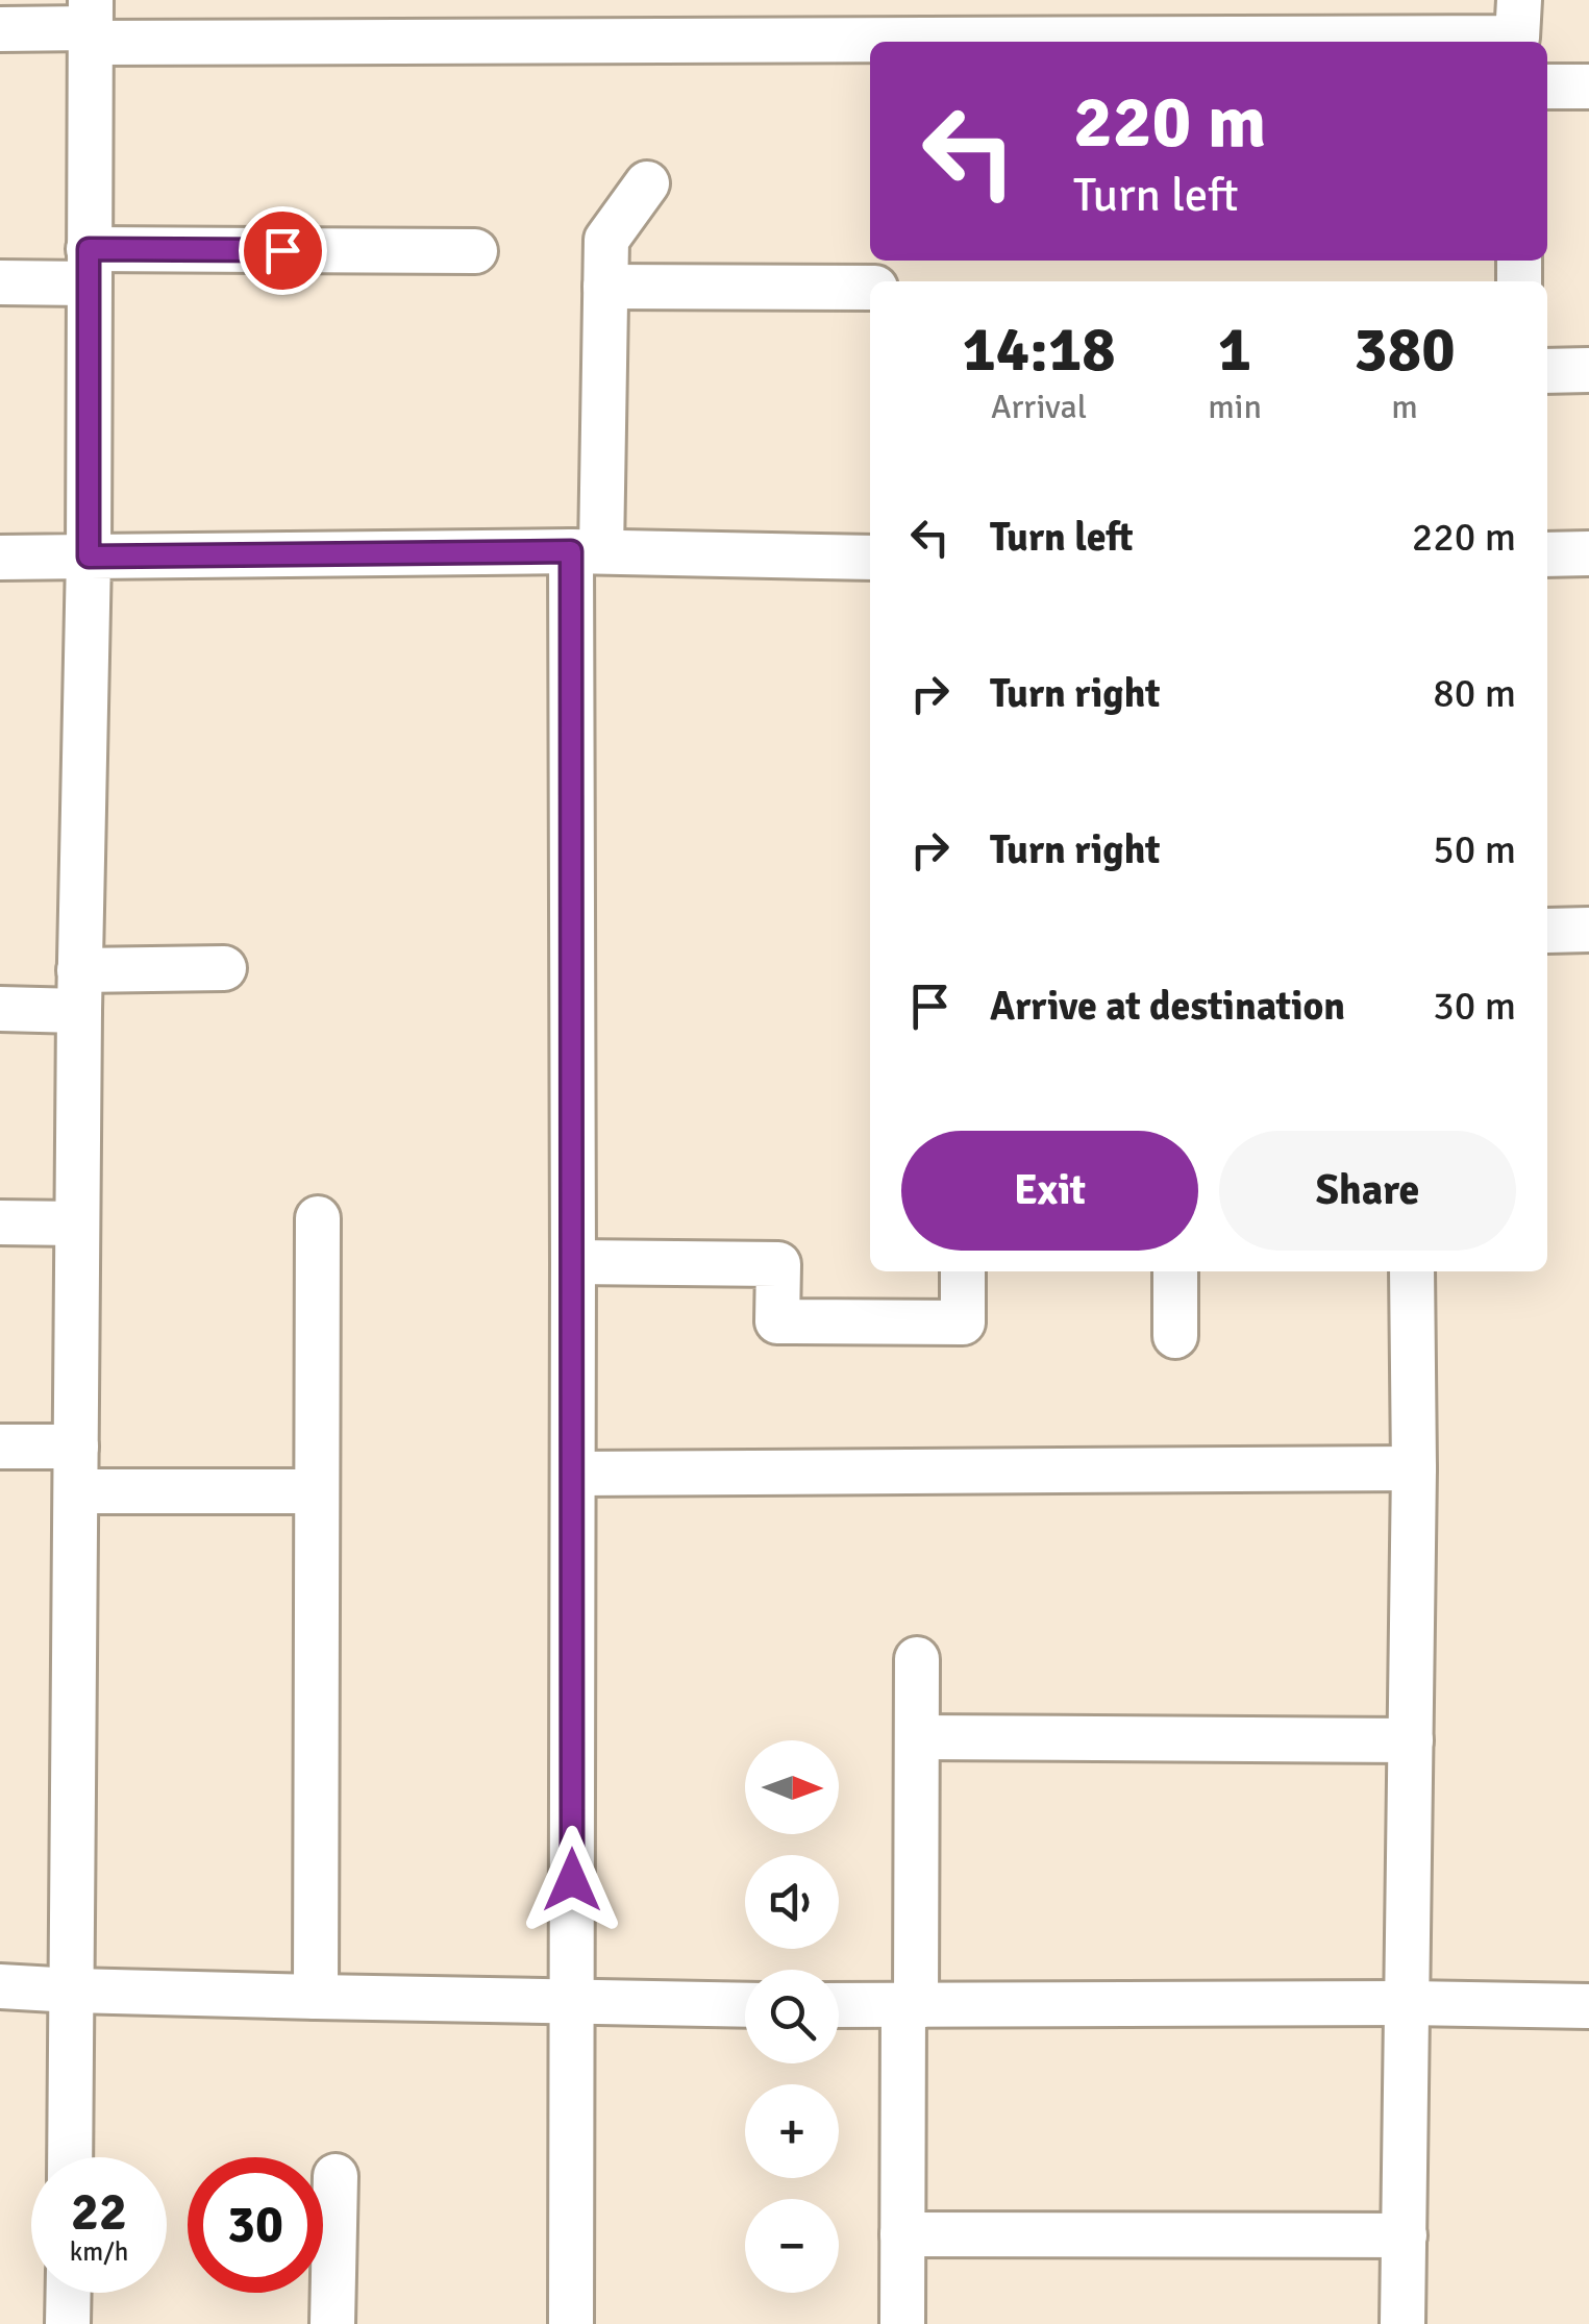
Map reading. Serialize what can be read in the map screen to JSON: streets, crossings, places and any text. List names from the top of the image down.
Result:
{
  "north": "right",
  "page": {
    "turn": ["220 m", "Turn left"],
    "eta": [
      "14:18",
      "Arrival",
      "1",
      "min",
      "380",
      "m"
    ],
    "list": [
      {
        "name": "Turn left",
        "value": "220 m"
      },
      {
        "name": "Turn right",
        "value": "80 m"
      },
      {
        "name": "Turn right",
        "value": "50 m"
      },
      {
        "name": "Arrive at destination",
        "value": "30 m"
      }
    ],
    "buttons": ["Exit", "Share"],
    "map_buttons": ["+", "−"],
    "speed": "22 km/h",
    "limit": "30"
  }
}
